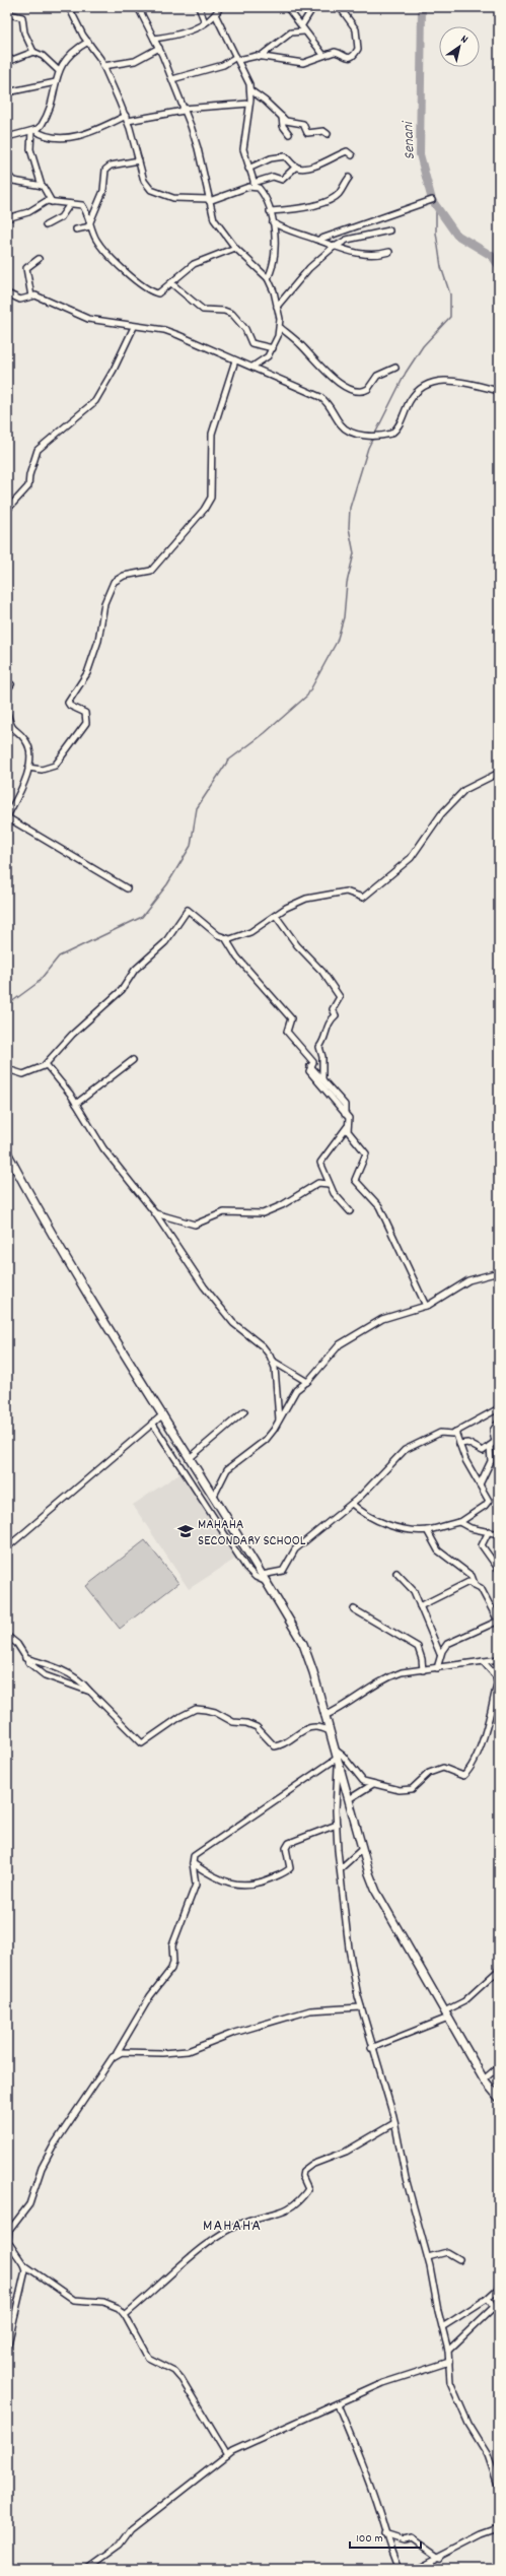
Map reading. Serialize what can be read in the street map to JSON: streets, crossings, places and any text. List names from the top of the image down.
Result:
{
  "districts": ["MAHAHA"],
  "water": ["Senani"],
  "places": {
    "school or university": ["MAHAHA SECONDARY SCHOOL"]
  },
  "scale_bar": "100 m",
  "north": "top right"
}
